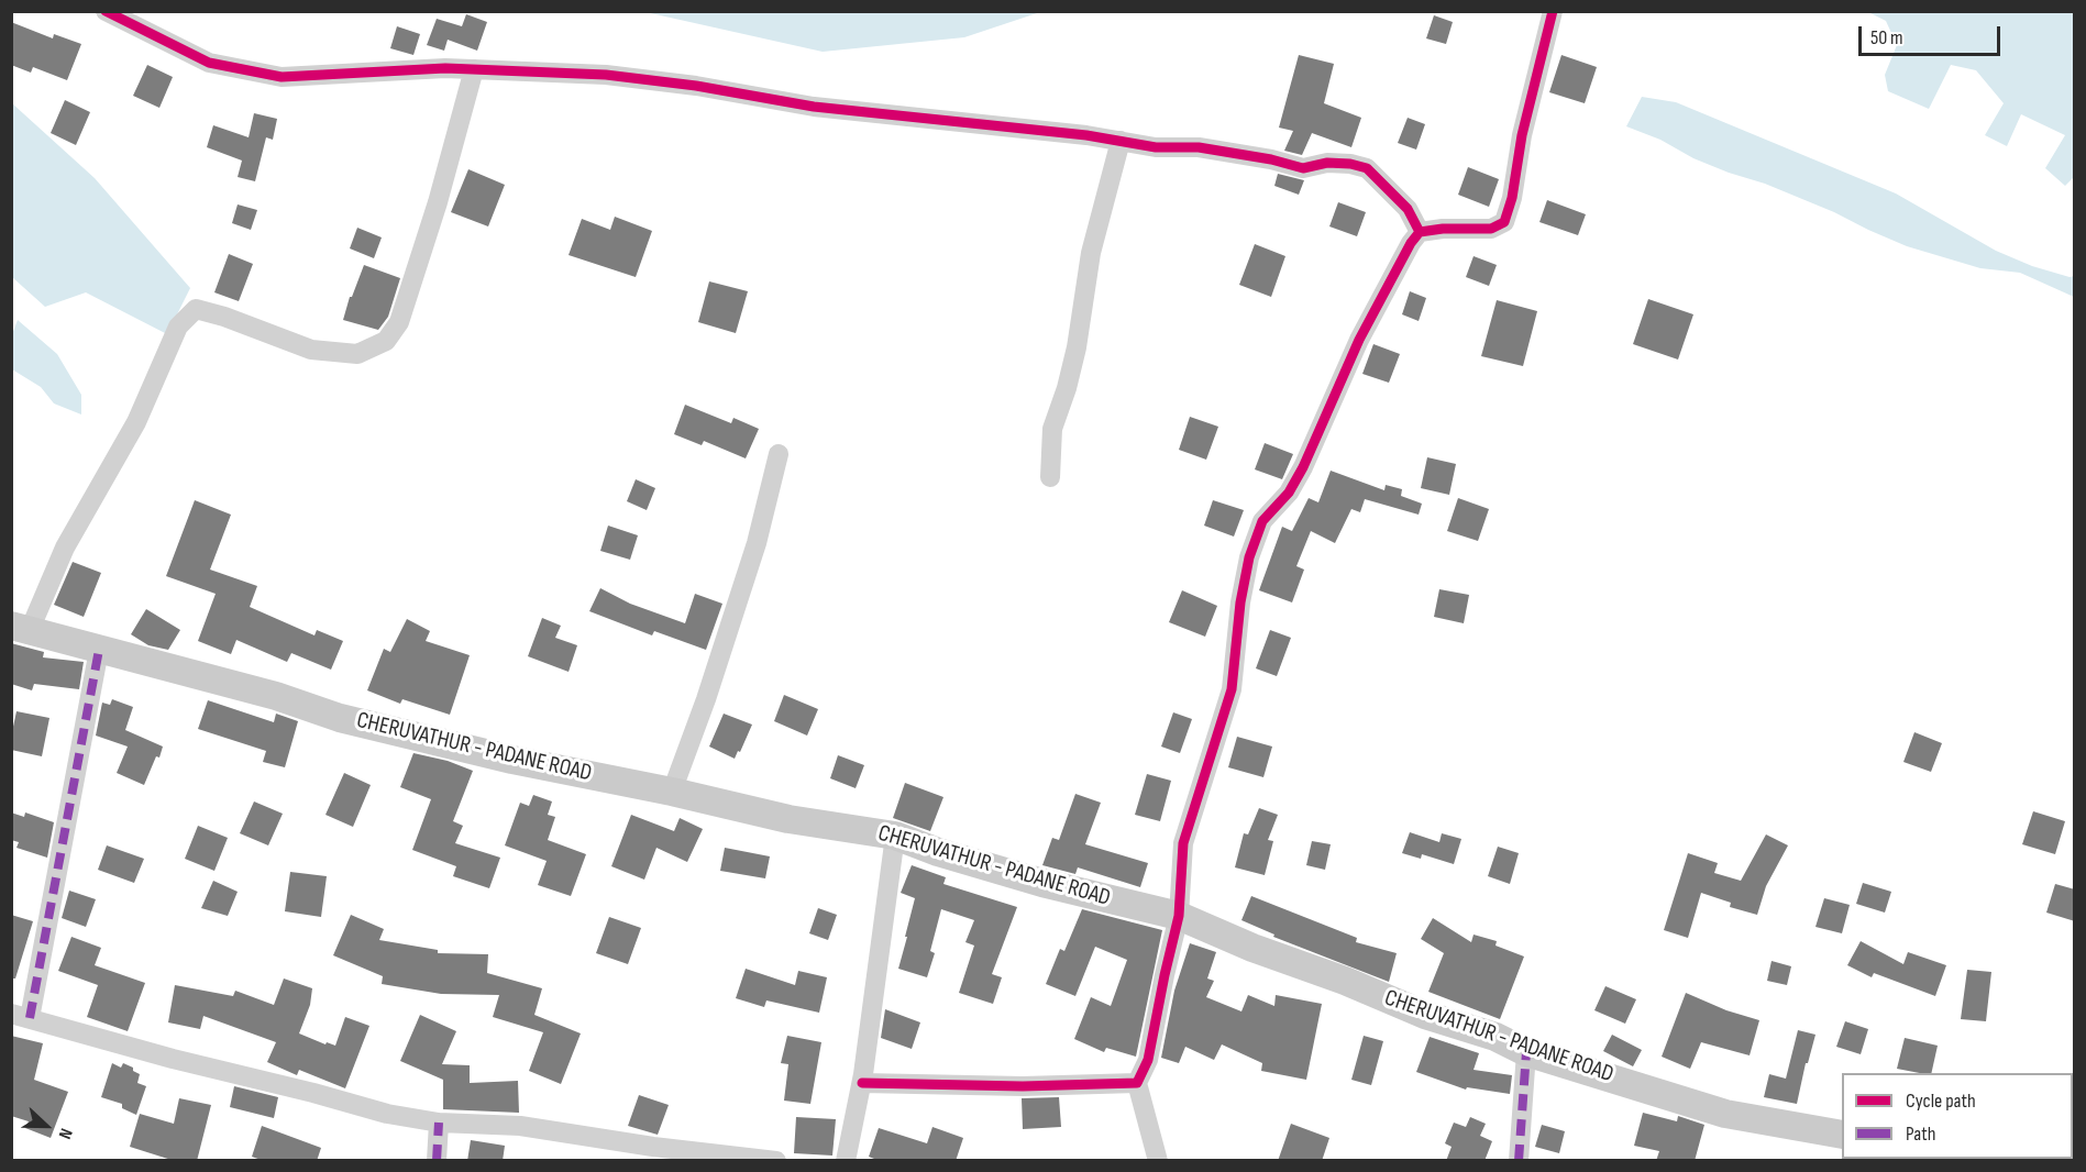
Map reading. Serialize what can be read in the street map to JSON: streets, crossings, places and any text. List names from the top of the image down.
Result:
{
  "streets": {
    "main road": ["CHERUVATHUR - PADANE ROAD"]
  },
  "legend": ["Cycle path", "Path"],
  "scale_bar": "50 m",
  "north": "right"
}
